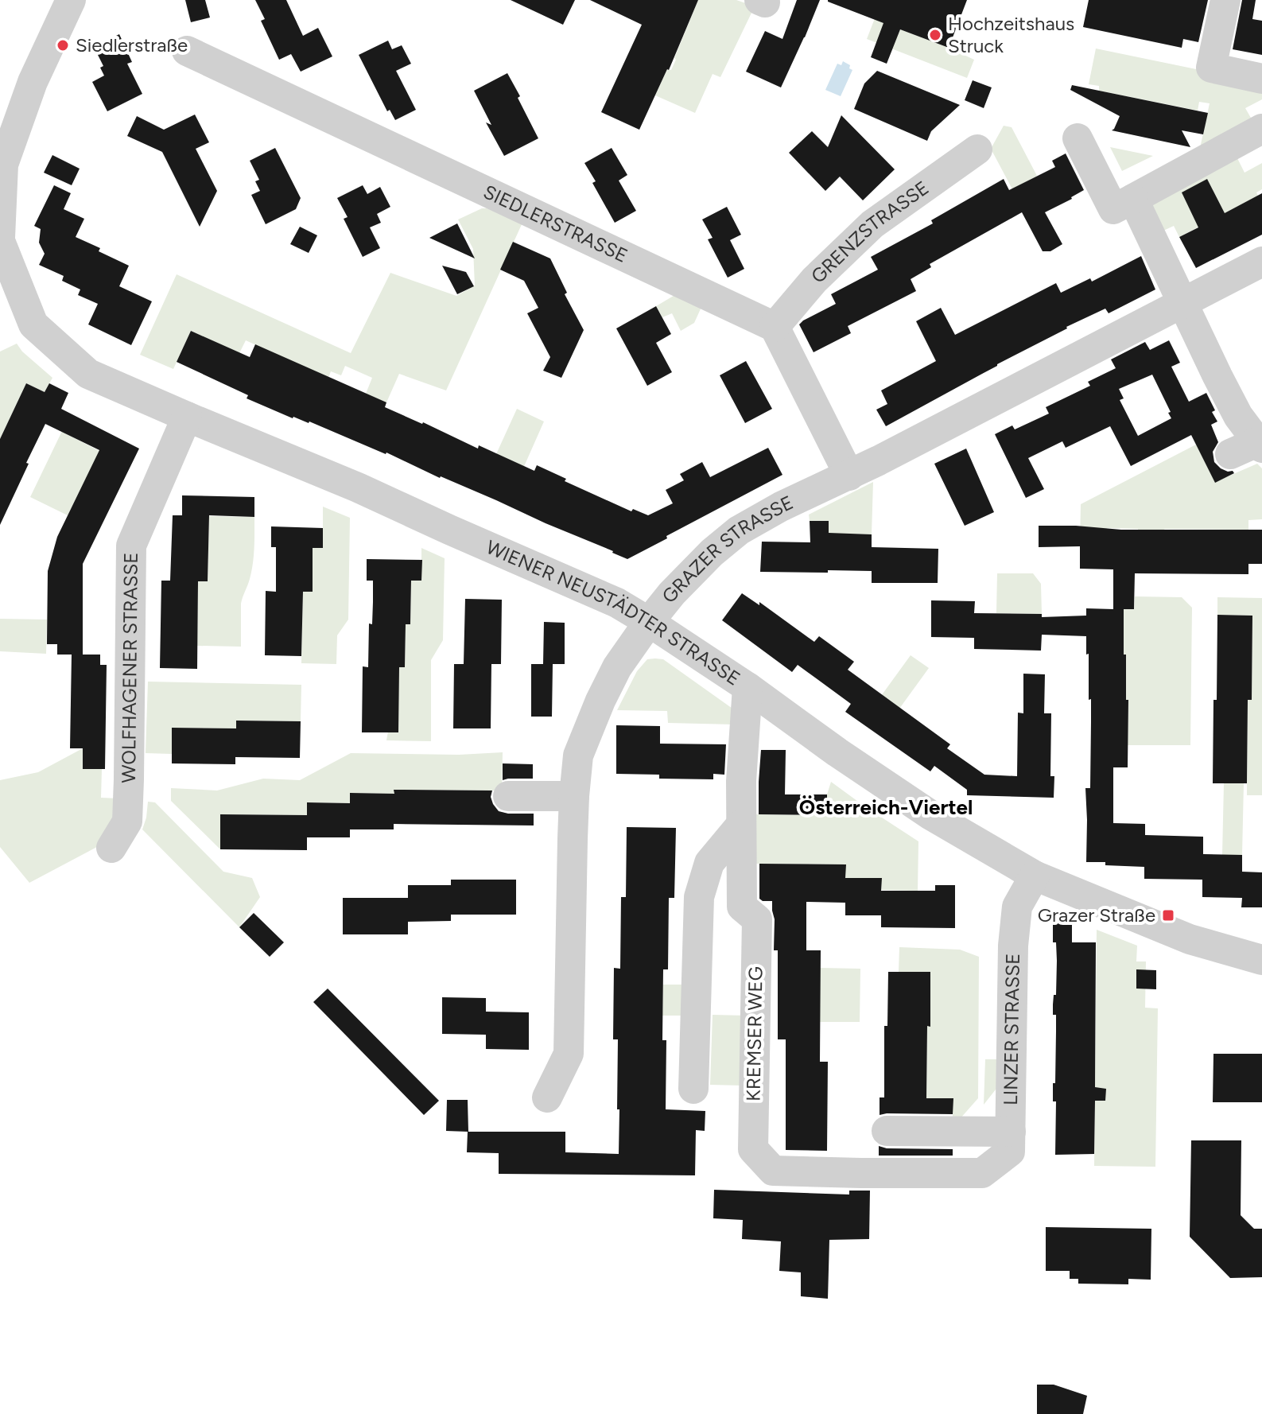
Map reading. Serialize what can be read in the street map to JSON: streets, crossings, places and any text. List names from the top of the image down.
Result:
{
  "streets": {
    "street": [
      "SIEDLERSTRASSE",
      "GRENZSTRASSE",
      "GRAZER STRASSE",
      "WIENER NEUSTÄDTER STRASSE",
      "WOLFHAGENER STRASSE",
      "LINZER STRASSE",
      "KREMSER WEG"
    ]
  },
  "crossings": [
    ["SIEDLERSTRASSE", "GRENZSTRASSE"],
    ["GRAZER STRASSE", "WIENER NEUSTÄDTER STRASSE"],
    ["WIENER NEUSTÄDTER STRASSE", "WOLFHAGENER STRASSE"],
    ["WIENER NEUSTÄDTER STRASSE", "LINZER STRASSE"],
    ["WIENER NEUSTÄDTER STRASSE", "KREMSER WEG"],
    ["LINZER STRASSE", "KREMSER WEG"]
  ],
  "districts": ["Österreich-Viertel"],
  "places": {
    "other": ["Hochzeitshaus Struck", "Siedlerstraße"],
    "transit": ["Grazer Straße"]
  }
}
